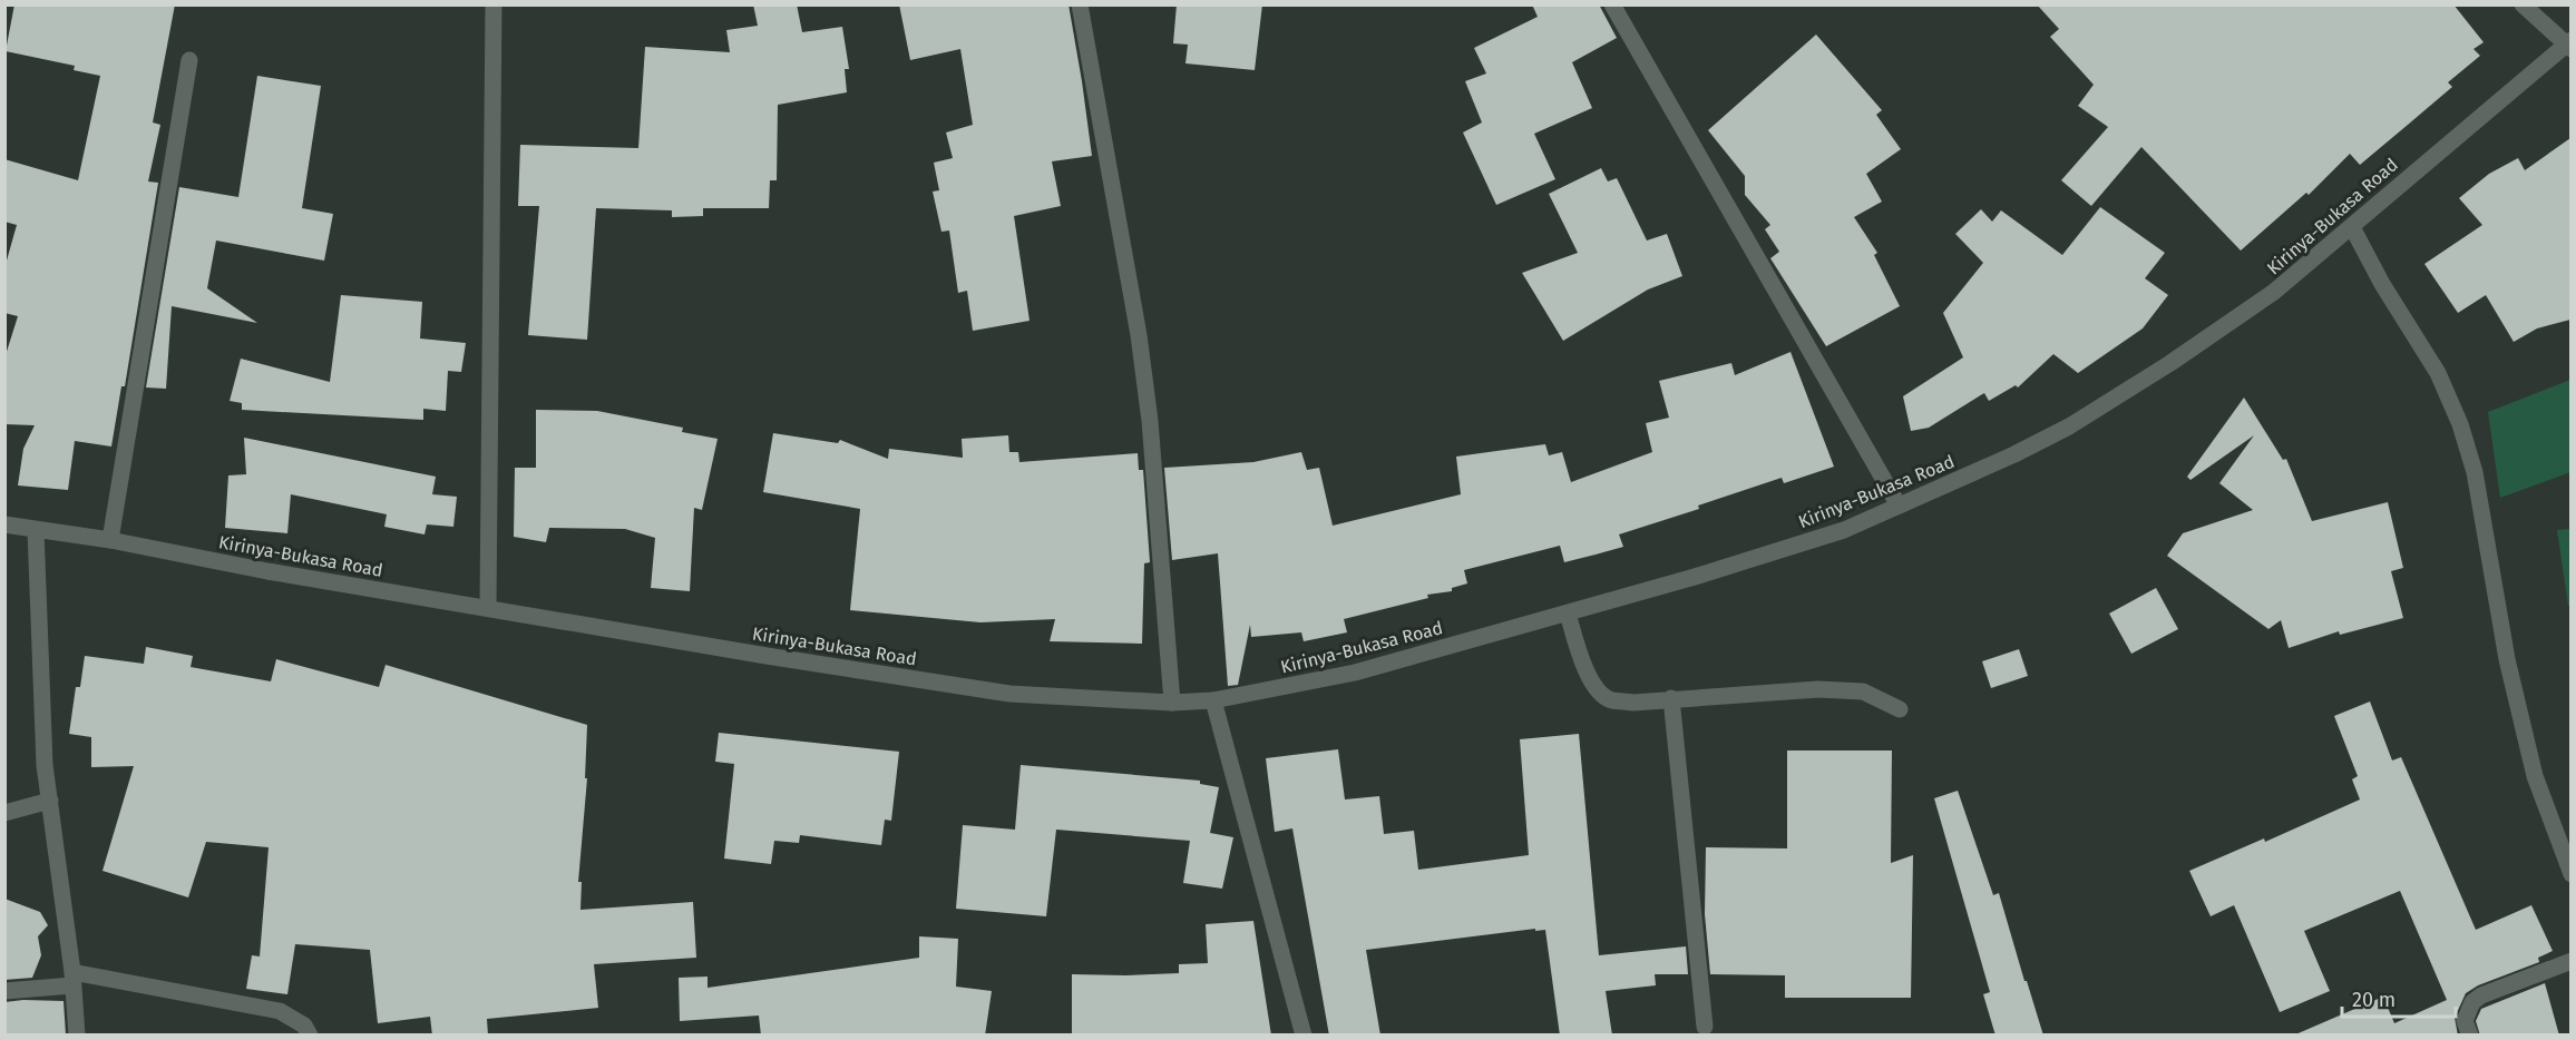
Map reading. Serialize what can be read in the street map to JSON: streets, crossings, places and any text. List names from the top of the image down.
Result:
{
  "streets": {
    "street": ["Kirinya-Bukasa Road"]
  },
  "scale_bar": "20 m"
}
